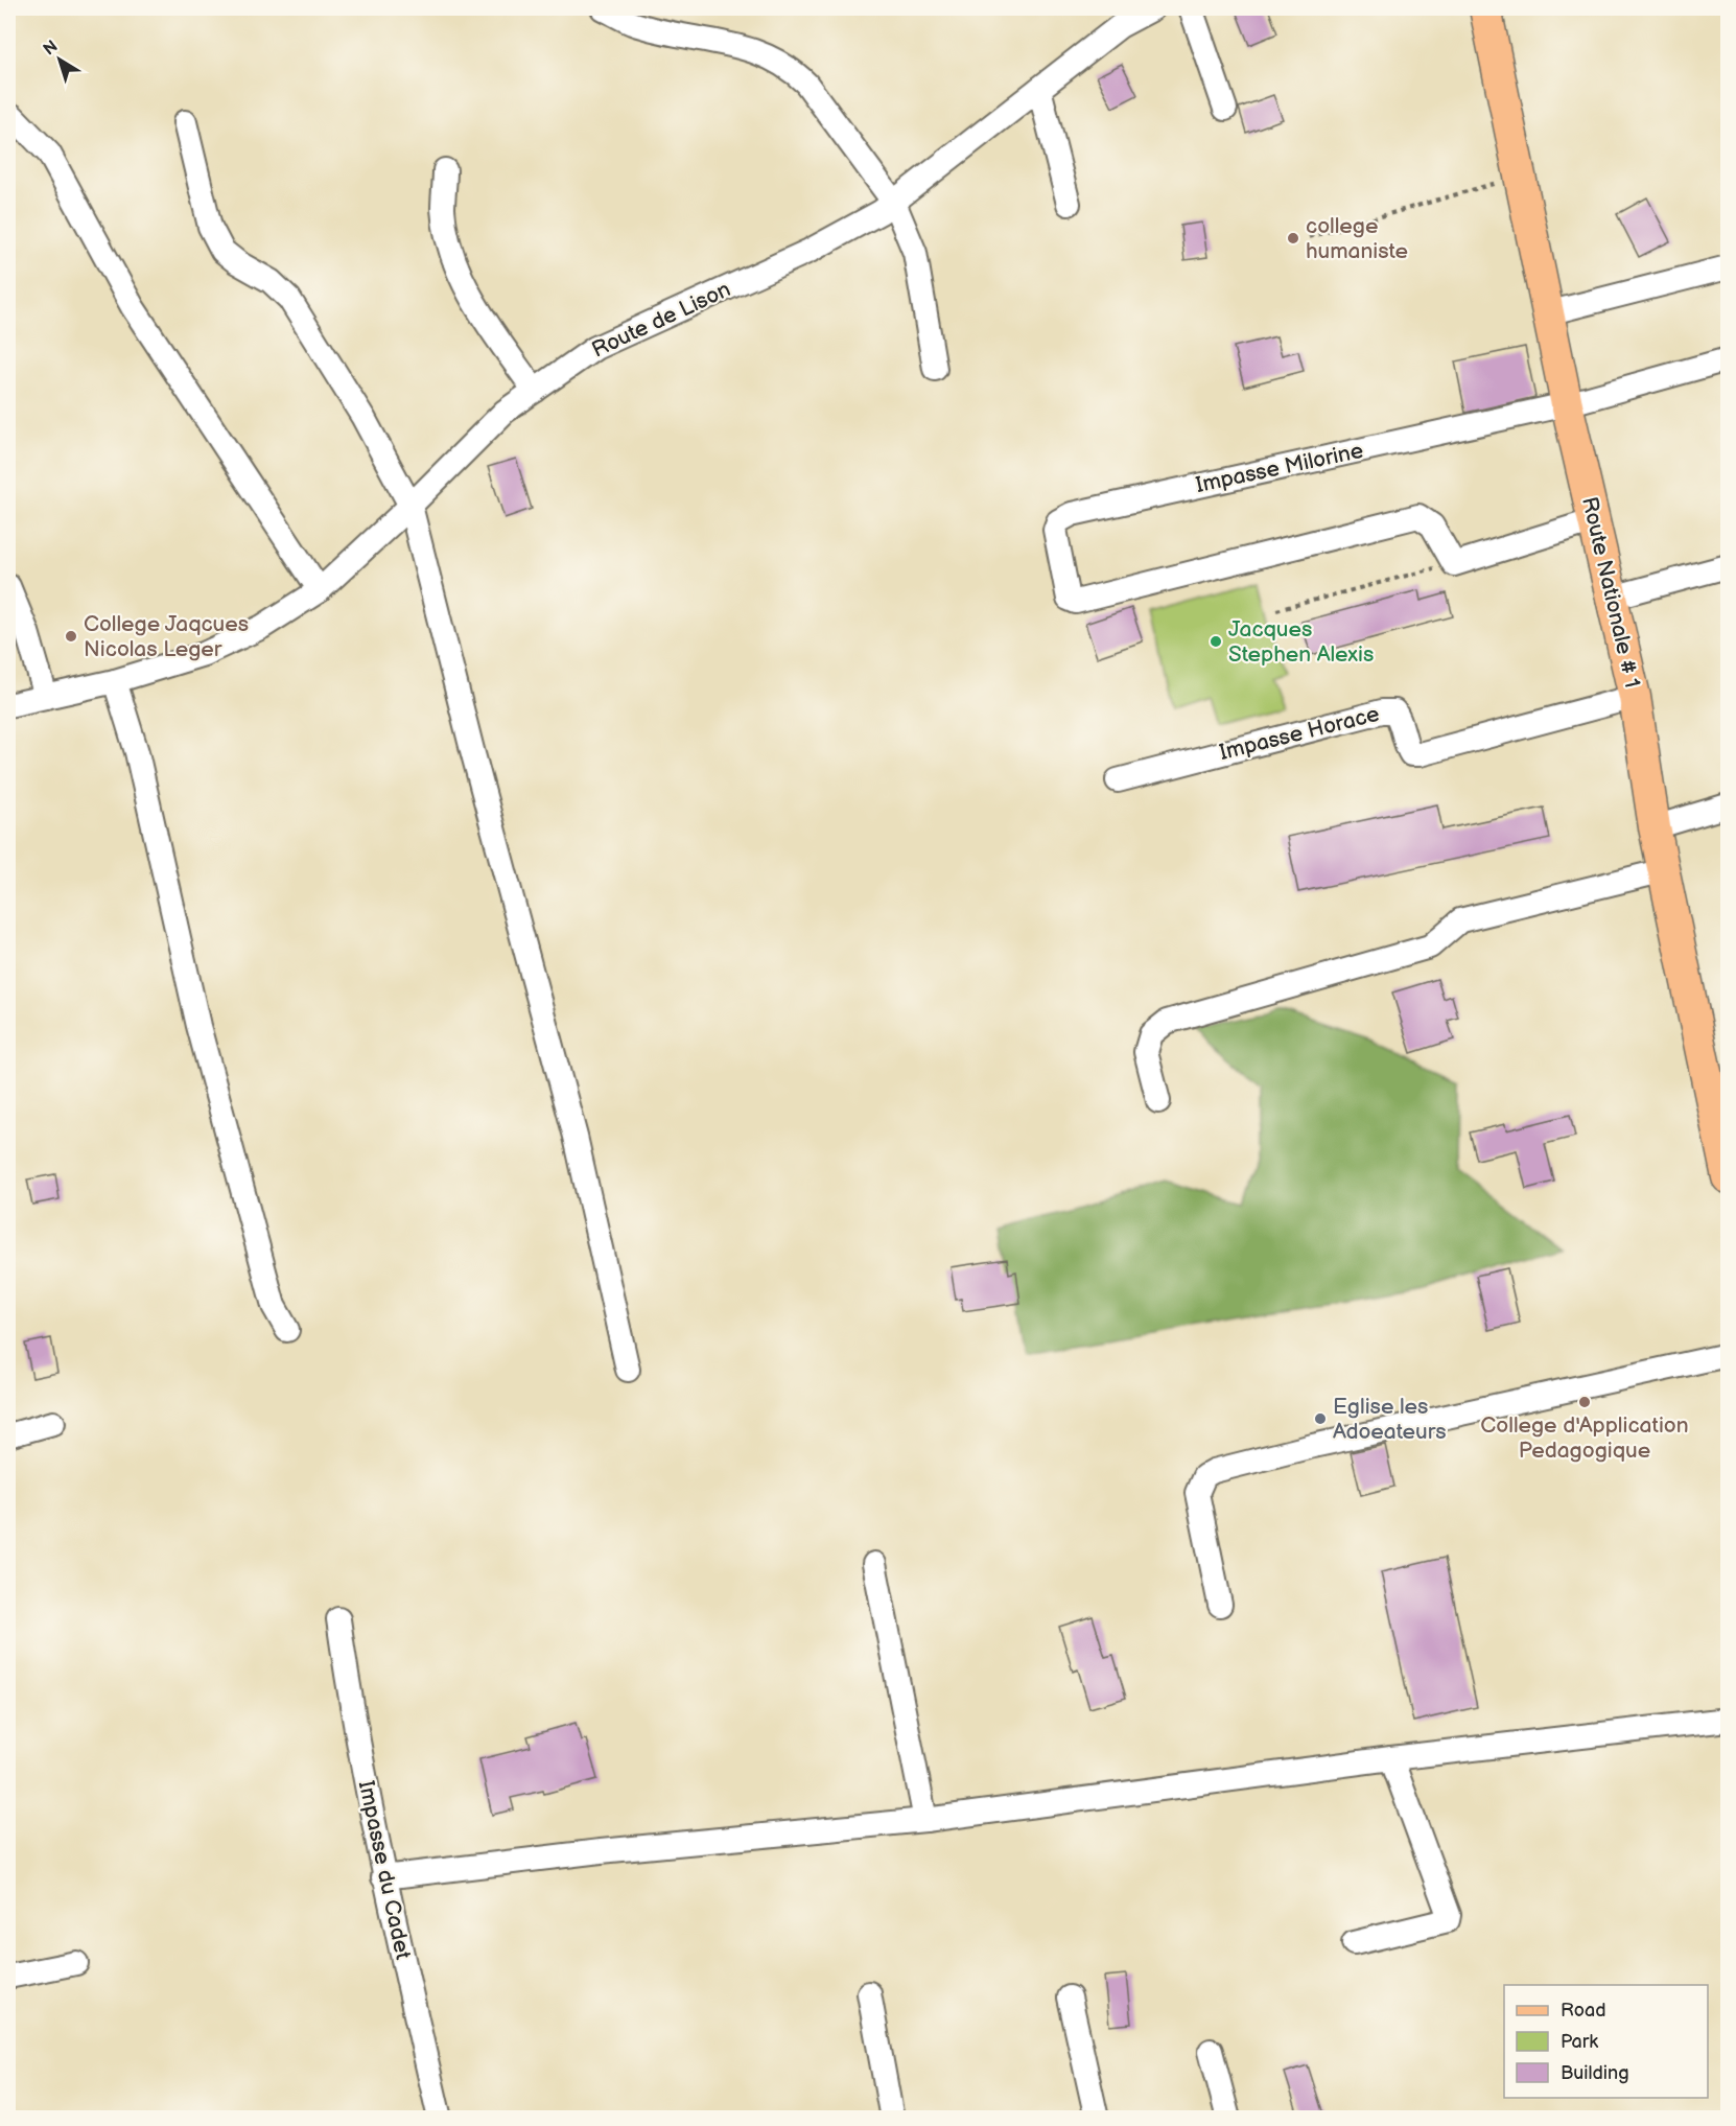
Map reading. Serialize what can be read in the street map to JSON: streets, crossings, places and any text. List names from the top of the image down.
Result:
{
  "streets": {
    "main road": ["Route Nationale # 1"],
    "street": [
      "Route de Lison",
      "Impasse Milorine",
      "Impasse Horace",
      "Impasse du Cadet"
    ]
  },
  "crossings": [
    ["Impasse Milorine", "Route Nationale # 1"],
    ["Route Nationale # 1", "Impasse Horace"]
  ],
  "places": [
    "college humaniste",
    "College Jaqcues Nicolas Leger",
    "Jacques Stephen Alexis",
    "College d'Application Pedagogique",
    "Eglise les Adoeateurs"
  ],
  "legend": ["Road", "Park", "Building"],
  "north": "top left"
}
